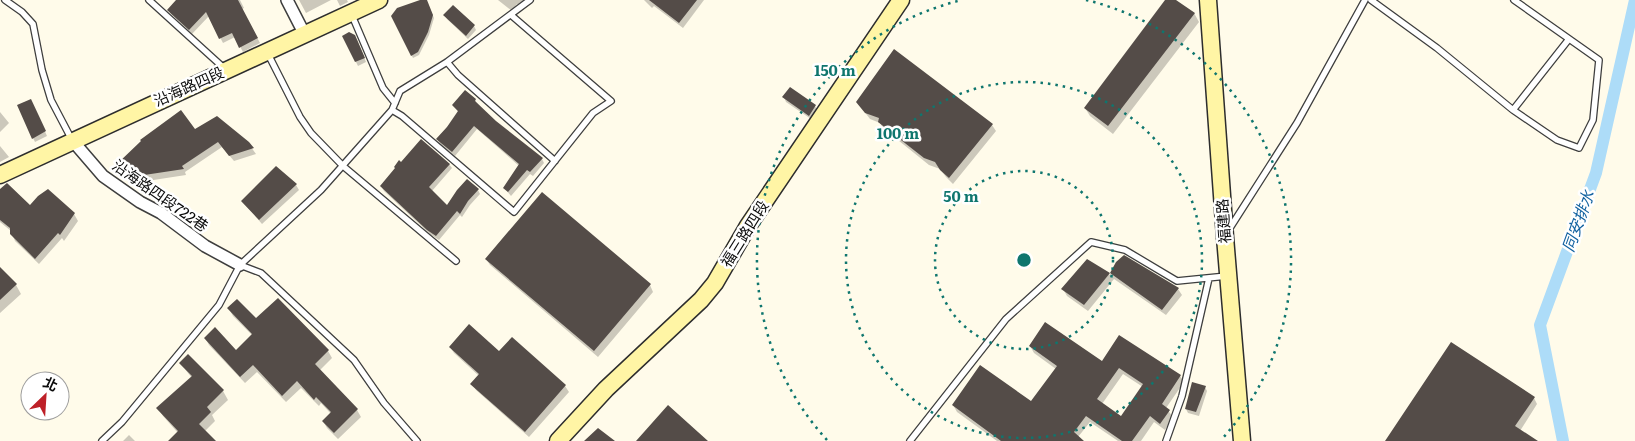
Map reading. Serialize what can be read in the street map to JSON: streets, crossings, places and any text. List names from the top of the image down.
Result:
{
  "streets": {
    "street": [
      "沿海路四段",
      "沿海路四段722巷",
      "福建路",
      "福三路四段"
    ]
  },
  "crossings": [
    ["沿海路四段", "沿海路四段722巷"]
  ],
  "water": ["同安排水"],
  "north": "top right",
  "rings": ["150 m", "100 m", "50 m"]
}
